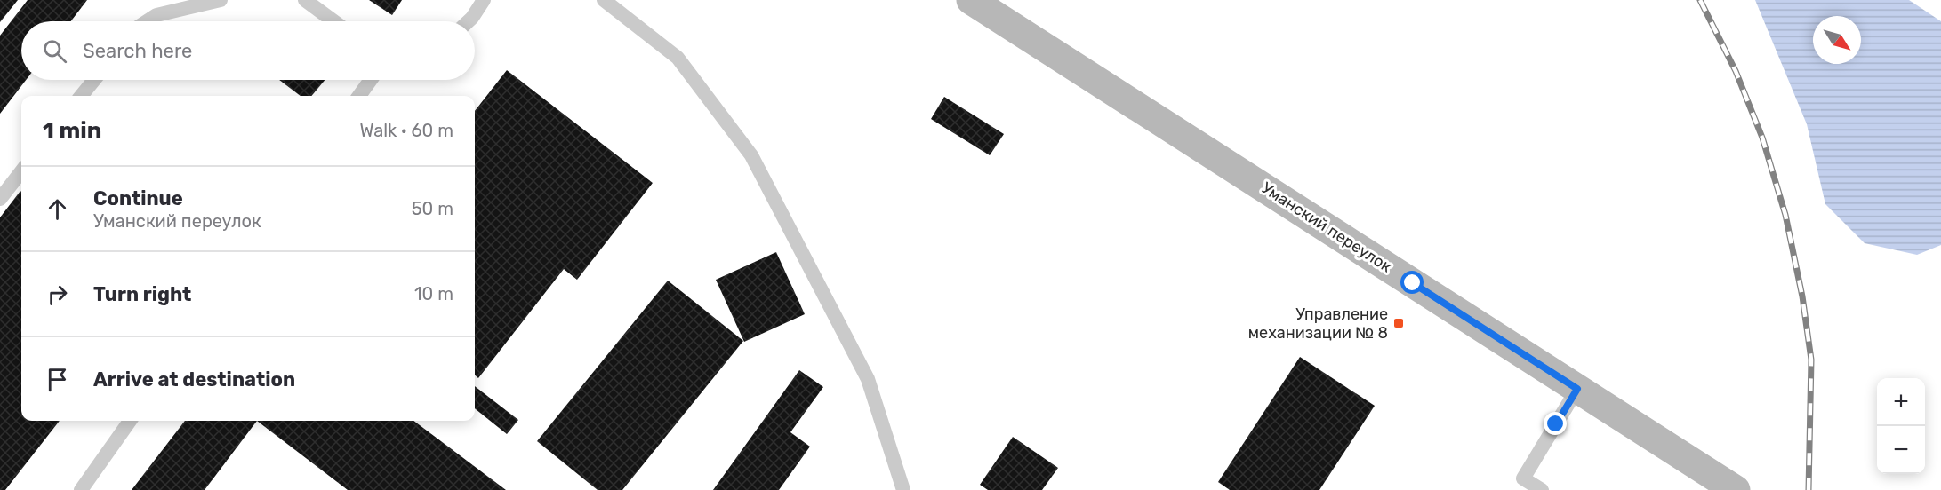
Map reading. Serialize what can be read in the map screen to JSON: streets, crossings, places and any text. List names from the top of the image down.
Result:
{
  "streets": {
    "street": ["Уманский переулок"]
  },
  "places": {
    "transit": ["Управление механизации № 8"]
  },
  "north": "bottom right",
  "page": {
    "search": "Search here",
    "heading": ["1 min", "Walk · 60 m"],
    "list": [
      ["Continue", "Уманский переулок", "50 m"],
      ["Turn right", "10 m"],
      "Arrive at destination"
    ],
    "map_buttons": ["+", "−"]
  }
}
